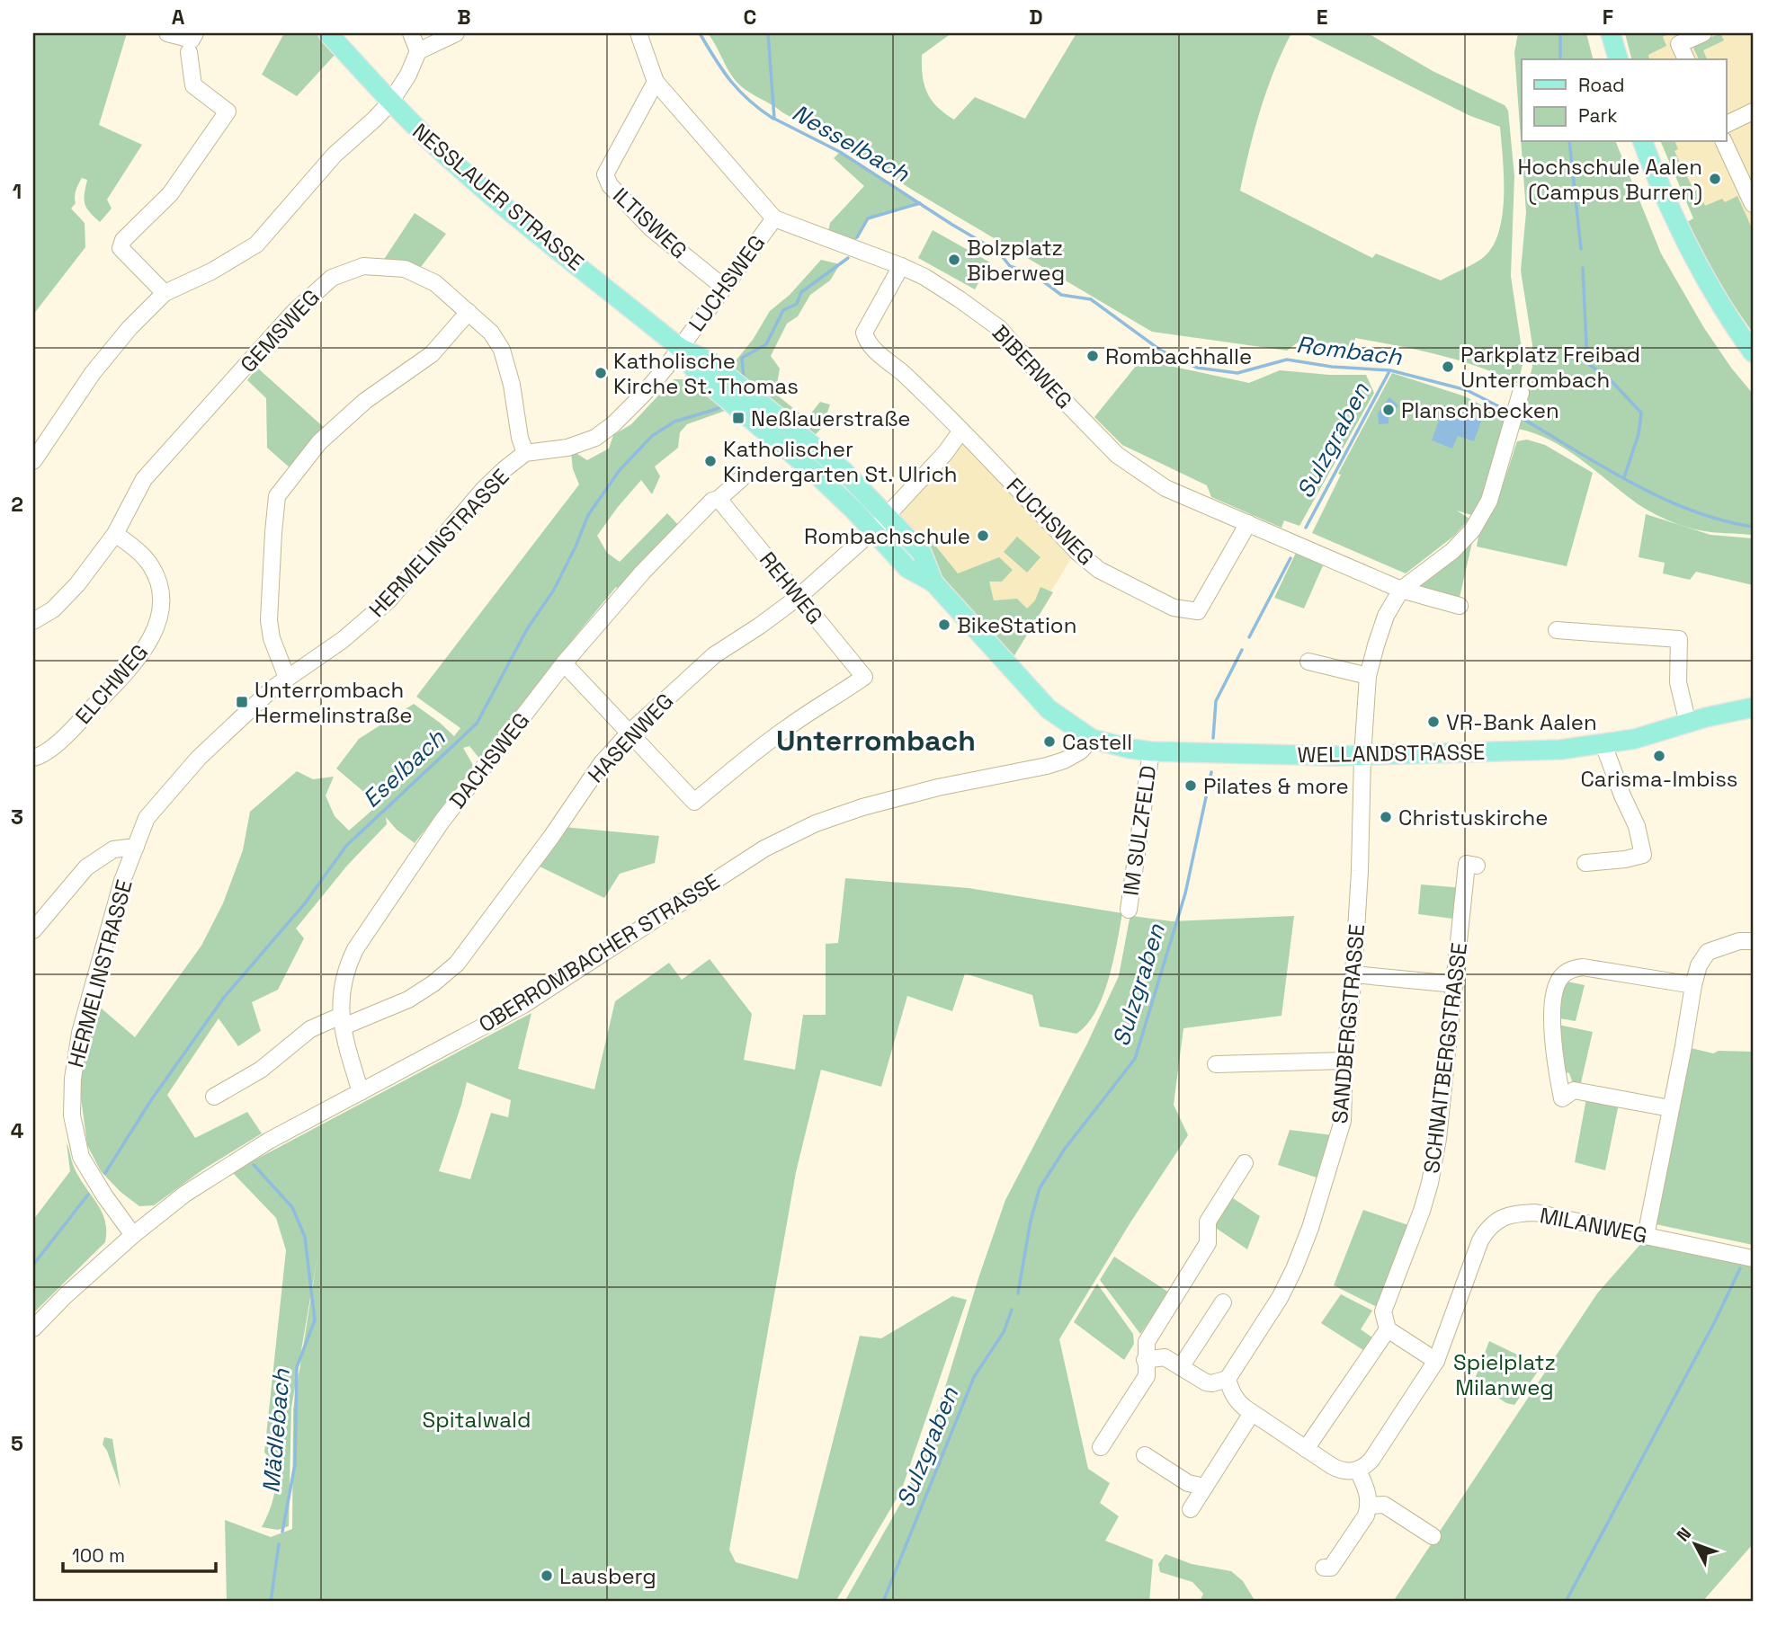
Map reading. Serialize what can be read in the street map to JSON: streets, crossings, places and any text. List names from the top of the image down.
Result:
{
  "streets": {
    "main road": ["NESSLAUER STRASSE", "WELLANDSTRASSE"],
    "street": [
      "ILTISWEG",
      "LUCHSWEG",
      "GEMSWEG",
      "BIBERWEG",
      "FUCHSWEG",
      "HERMELINSTRASSE",
      "REHWEG",
      "ELCHWEG",
      "HASENWEG",
      "DACHSWEG",
      "IM SULZFELD",
      "OBERROMBACHER STRASSE",
      "SANDBERGSTRASSE",
      "SCHNAITBERGSTRASSE",
      "MILANWEG"
    ]
  },
  "crossings": [
    ["NESSLAUER STRASSE", "LUCHSWEG"],
    ["NESSLAUER STRASSE", "HERMELINSTRASSE"],
    ["NESSLAUER STRASSE", "HASENWEG"],
    ["NESSLAUER STRASSE", "WELLANDSTRASSE"],
    ["NESSLAUER STRASSE", "OBERROMBACHER STRASSE"],
    ["ILTISWEG", "LUCHSWEG"],
    ["ILTISWEG", "BIBERWEG"],
    ["LUCHSWEG", "BIBERWEG"],
    ["LUCHSWEG", "HERMELINSTRASSE"],
    ["GEMSWEG", "HERMELINSTRASSE"],
    ["GEMSWEG", "ELCHWEG"],
    ["BIBERWEG", "FUCHSWEG"],
    ["BIBERWEG", "SANDBERGSTRASSE"],
    ["HERMELINSTRASSE", "OBERROMBACHER STRASSE"],
    ["REHWEG", "HASENWEG"],
    ["REHWEG", "DACHSWEG"],
    ["HASENWEG", "DACHSWEG"],
    ["WELLANDSTRASSE", "IM SULZFELD"],
    ["WELLANDSTRASSE", "OBERROMBACHER STRASSE"],
    ["WELLANDSTRASSE", "SANDBERGSTRASSE"],
    ["DACHSWEG", "OBERROMBACHER STRASSE"]
  ],
  "districts": ["Unterrombach"],
  "water": [
    "Nesselbach",
    "Rombach",
    "Sulzgraben",
    "Eselbach",
    "Mädlebach"
  ],
  "parks": ["Spielplatz Milanweg", "Spitalwald"],
  "places": {
    "other": [
      "Hochschule Aalen (Campus Burren)",
      "Bolzplatz Biberweg",
      "Rombachhalle",
      "Parkplatz Freibad Unterrombach",
      "Katholische Kirche St. Thomas",
      "Planschbecken",
      "Katholischer Kindergarten St. Ulrich",
      "Rombachschule",
      "BikeStation",
      "VR-Bank Aalen",
      "Castell",
      "Carisma-Imbiss",
      "Pilates & more",
      "Christuskirche",
      "Lausberg"
    ],
    "transit": ["Neßlauerstraße", "Unterrombach Hermelinstraße"]
  },
  "legend": ["Road", "Park"],
  "scale_bar": "100 m",
  "north": "top left",
  "grid": {
    "columns": [
      "A",
      "B",
      "C",
      "D",
      "E",
      "F"
    ],
    "rows": [
      "1",
      "2",
      "3",
      "4",
      "5"
    ]
  }
}
